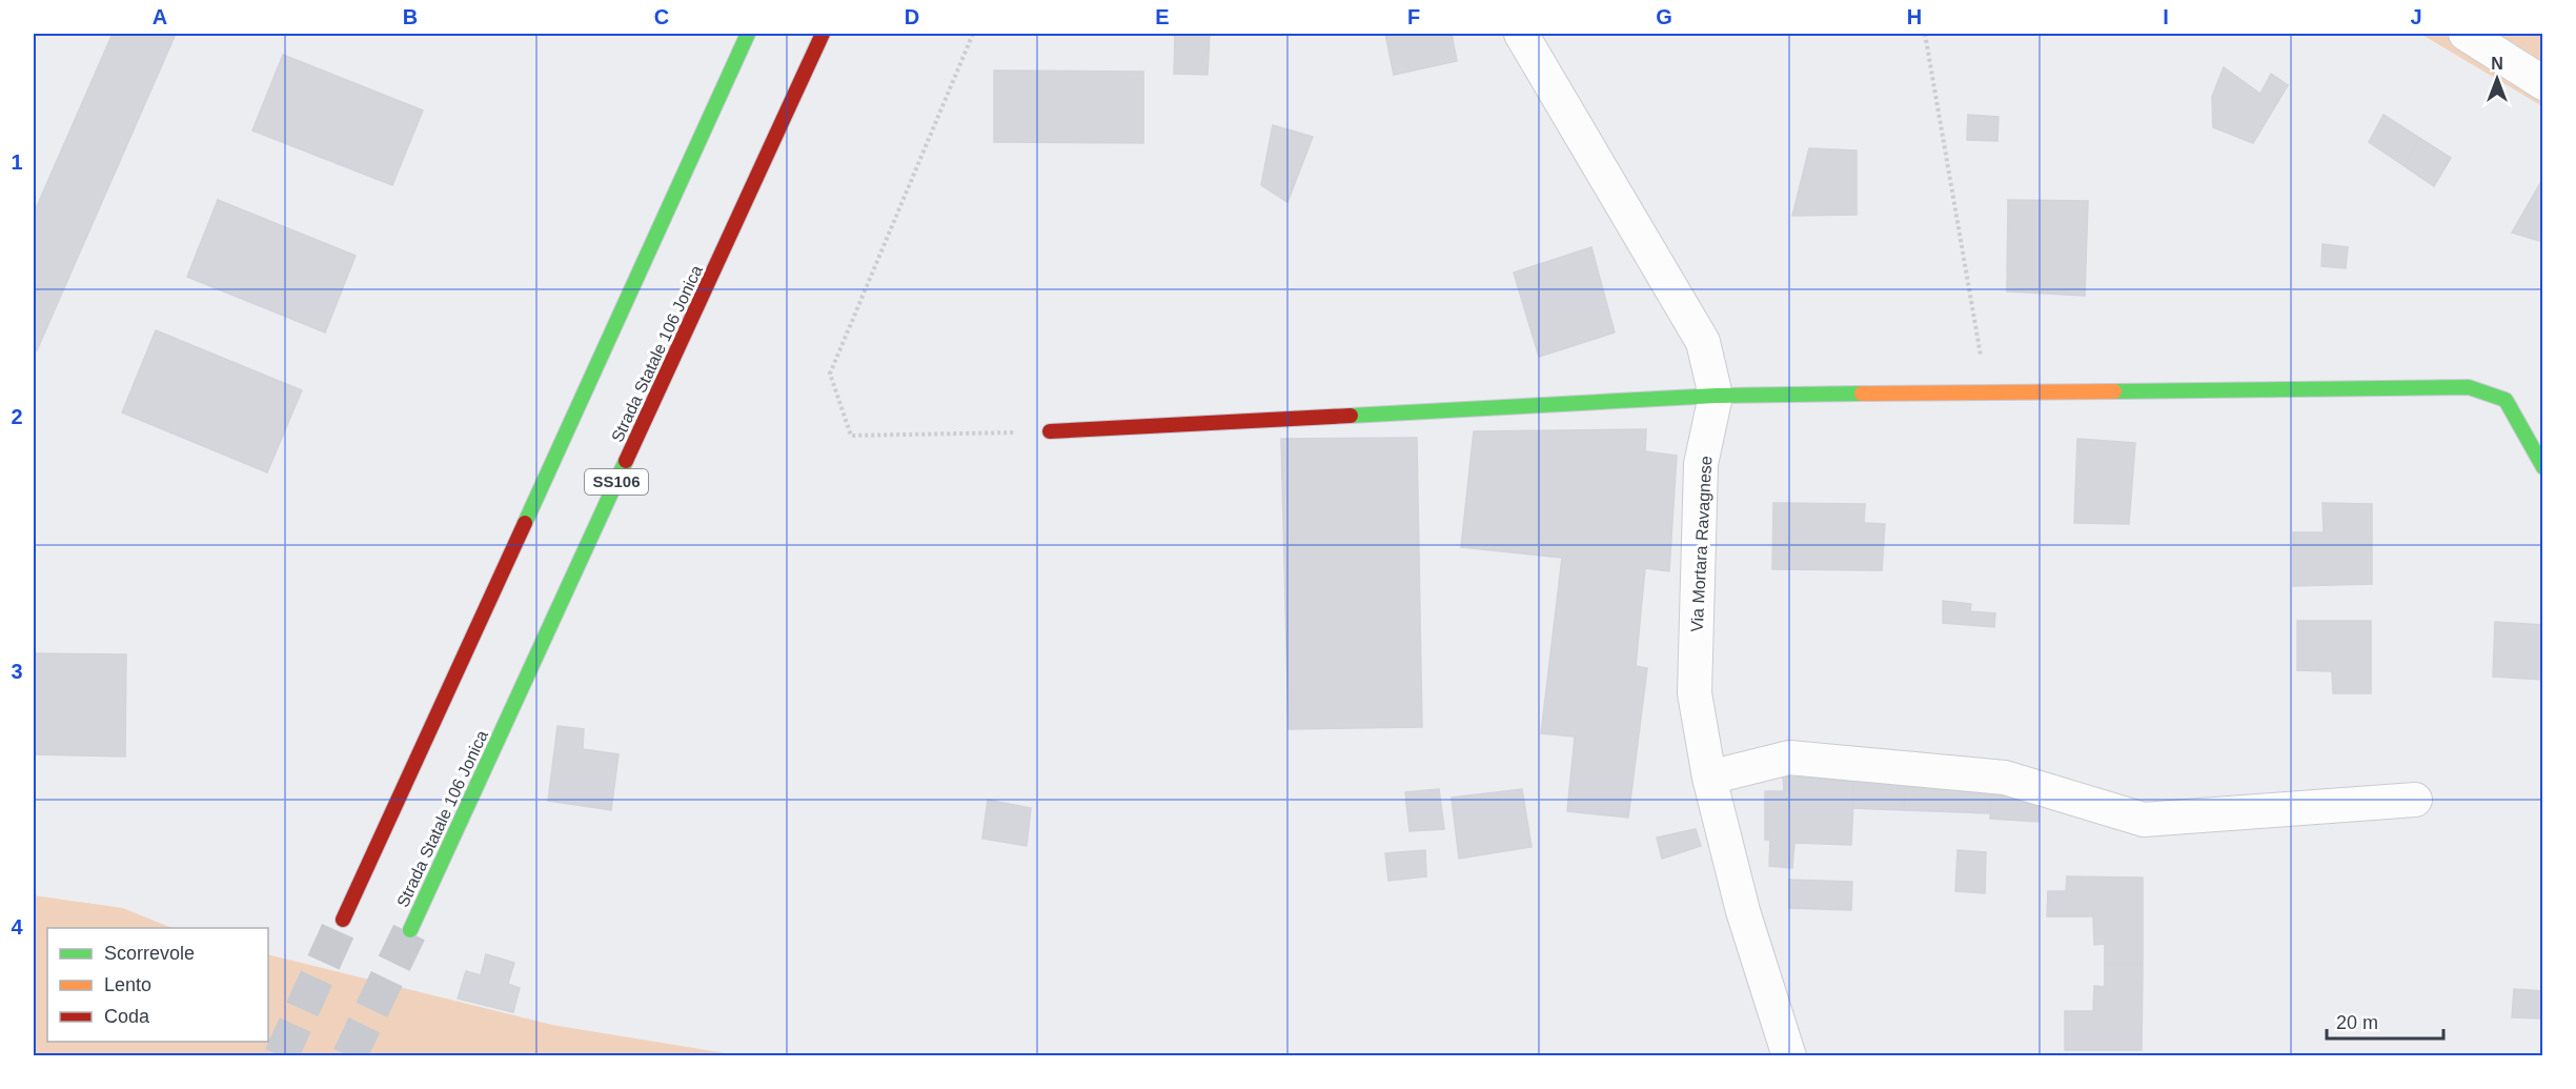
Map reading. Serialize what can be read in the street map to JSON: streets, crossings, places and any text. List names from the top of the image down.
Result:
{
  "streets": {
    "main road": ["Strada Statale 106 Jonica", "SS106"],
    "street": ["Via Mortara Ravagnese"]
  },
  "legend": ["Scorrevole", "Lento", "Coda"],
  "scale_bar": "20 m",
  "north": "top",
  "grid": {
    "columns": [
      "A",
      "B",
      "C",
      "D",
      "E",
      "F",
      "G",
      "H",
      "I",
      "J"
    ],
    "rows": [
      "1",
      "2",
      "3",
      "4"
    ]
  }
}
